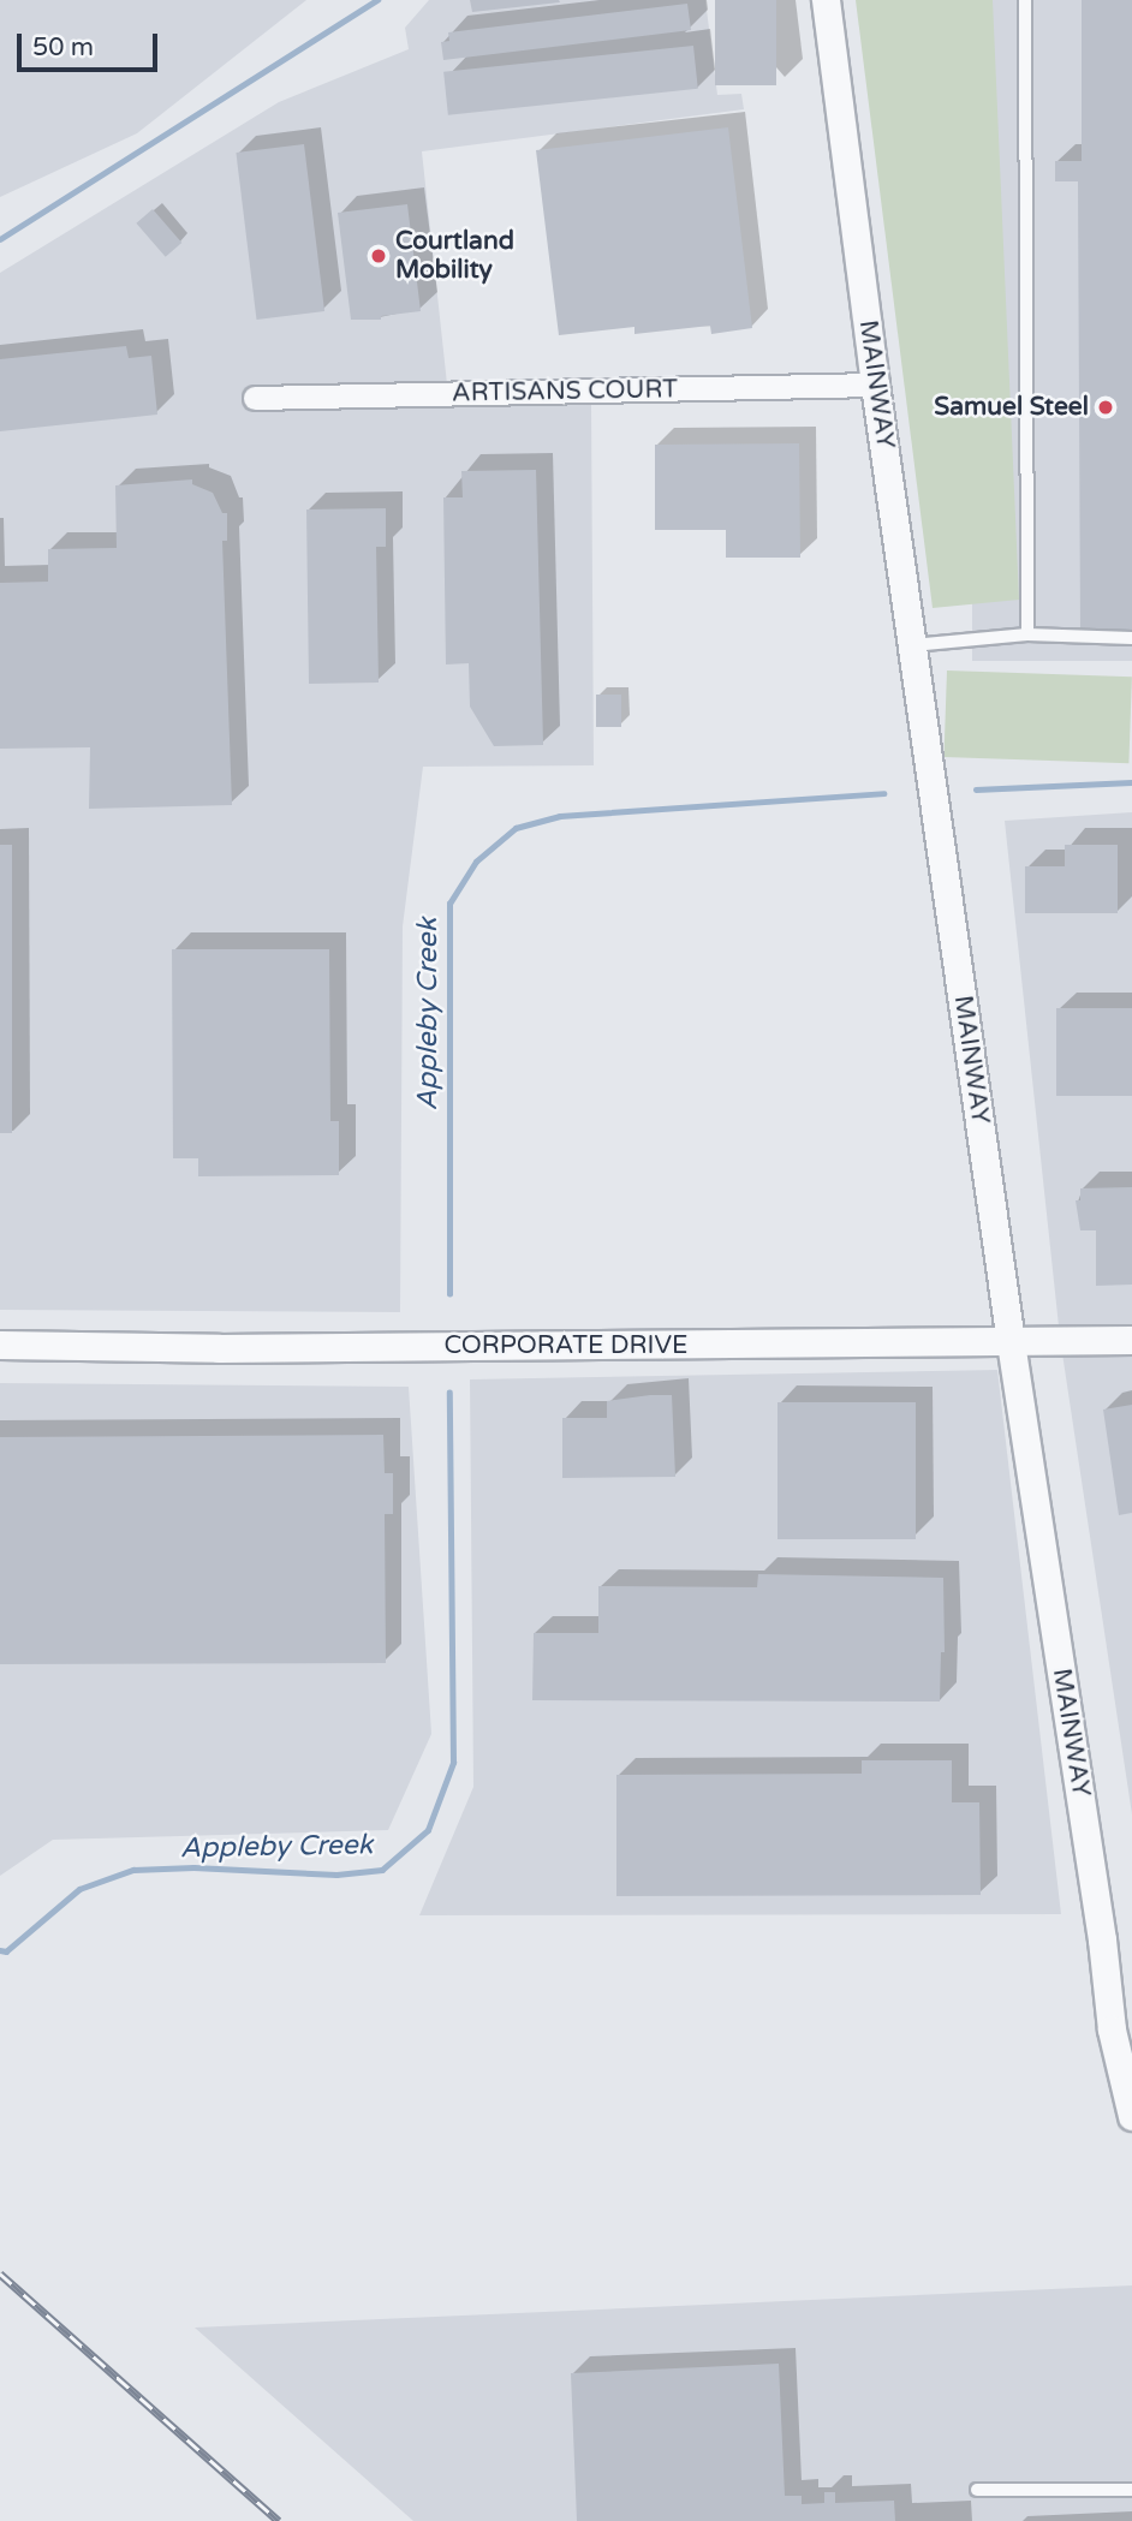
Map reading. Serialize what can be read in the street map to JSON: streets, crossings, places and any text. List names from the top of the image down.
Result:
{
  "streets": {
    "street": ["MAINWAY", "ARTISANS COURT", "CORPORATE DRIVE"]
  },
  "crossings": [
    ["MAINWAY", "ARTISANS COURT"],
    ["MAINWAY", "CORPORATE DRIVE"]
  ],
  "water": ["Appleby Creek"],
  "places": ["Courtland Mobility", "Samuel Steel"],
  "scale_bar": "50 m"
}
